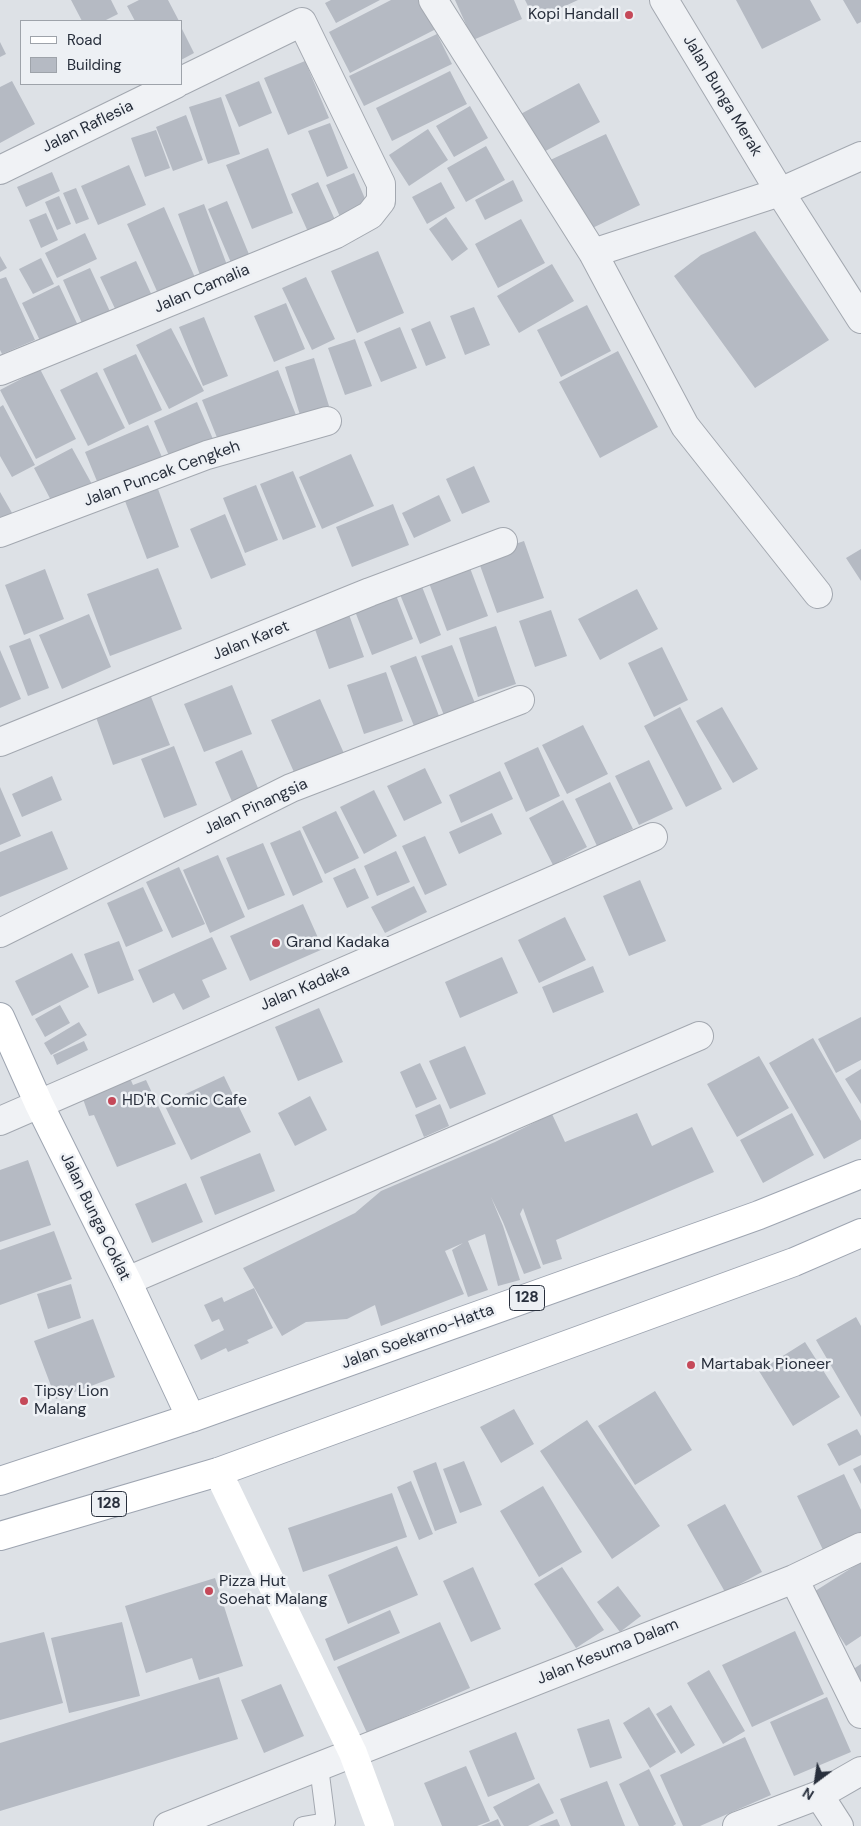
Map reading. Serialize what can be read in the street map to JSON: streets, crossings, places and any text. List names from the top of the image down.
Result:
{
  "streets": {
    "main road": ["Jalan Bunga Coklat", "128", "Jalan Soekarno-Hatta"],
    "street": [
      "Jalan Bunga Merak",
      "Jalan Raflesia",
      "Jalan Camalia",
      "Jalan Puncak Cengkeh",
      "Jalan Karet",
      "Jalan Pinangsia",
      "Jalan Kadaka",
      "Jalan Kesuma Dalam"
    ]
  },
  "crossings": [
    ["Jalan Kadaka", "Jalan Bunga Coklat"],
    ["Jalan Bunga Coklat", "Jalan Soekarno-Hatta"]
  ],
  "places": [
    "Kopi Handall",
    "Grand Kadaka",
    "HD'R Comic Cafe",
    "Martabak Pioneer",
    "Tipsy Lion Malang",
    "Pizza Hut Soehat Malang"
  ],
  "legend": ["Road", "Building"],
  "north": "bottom left"
}
